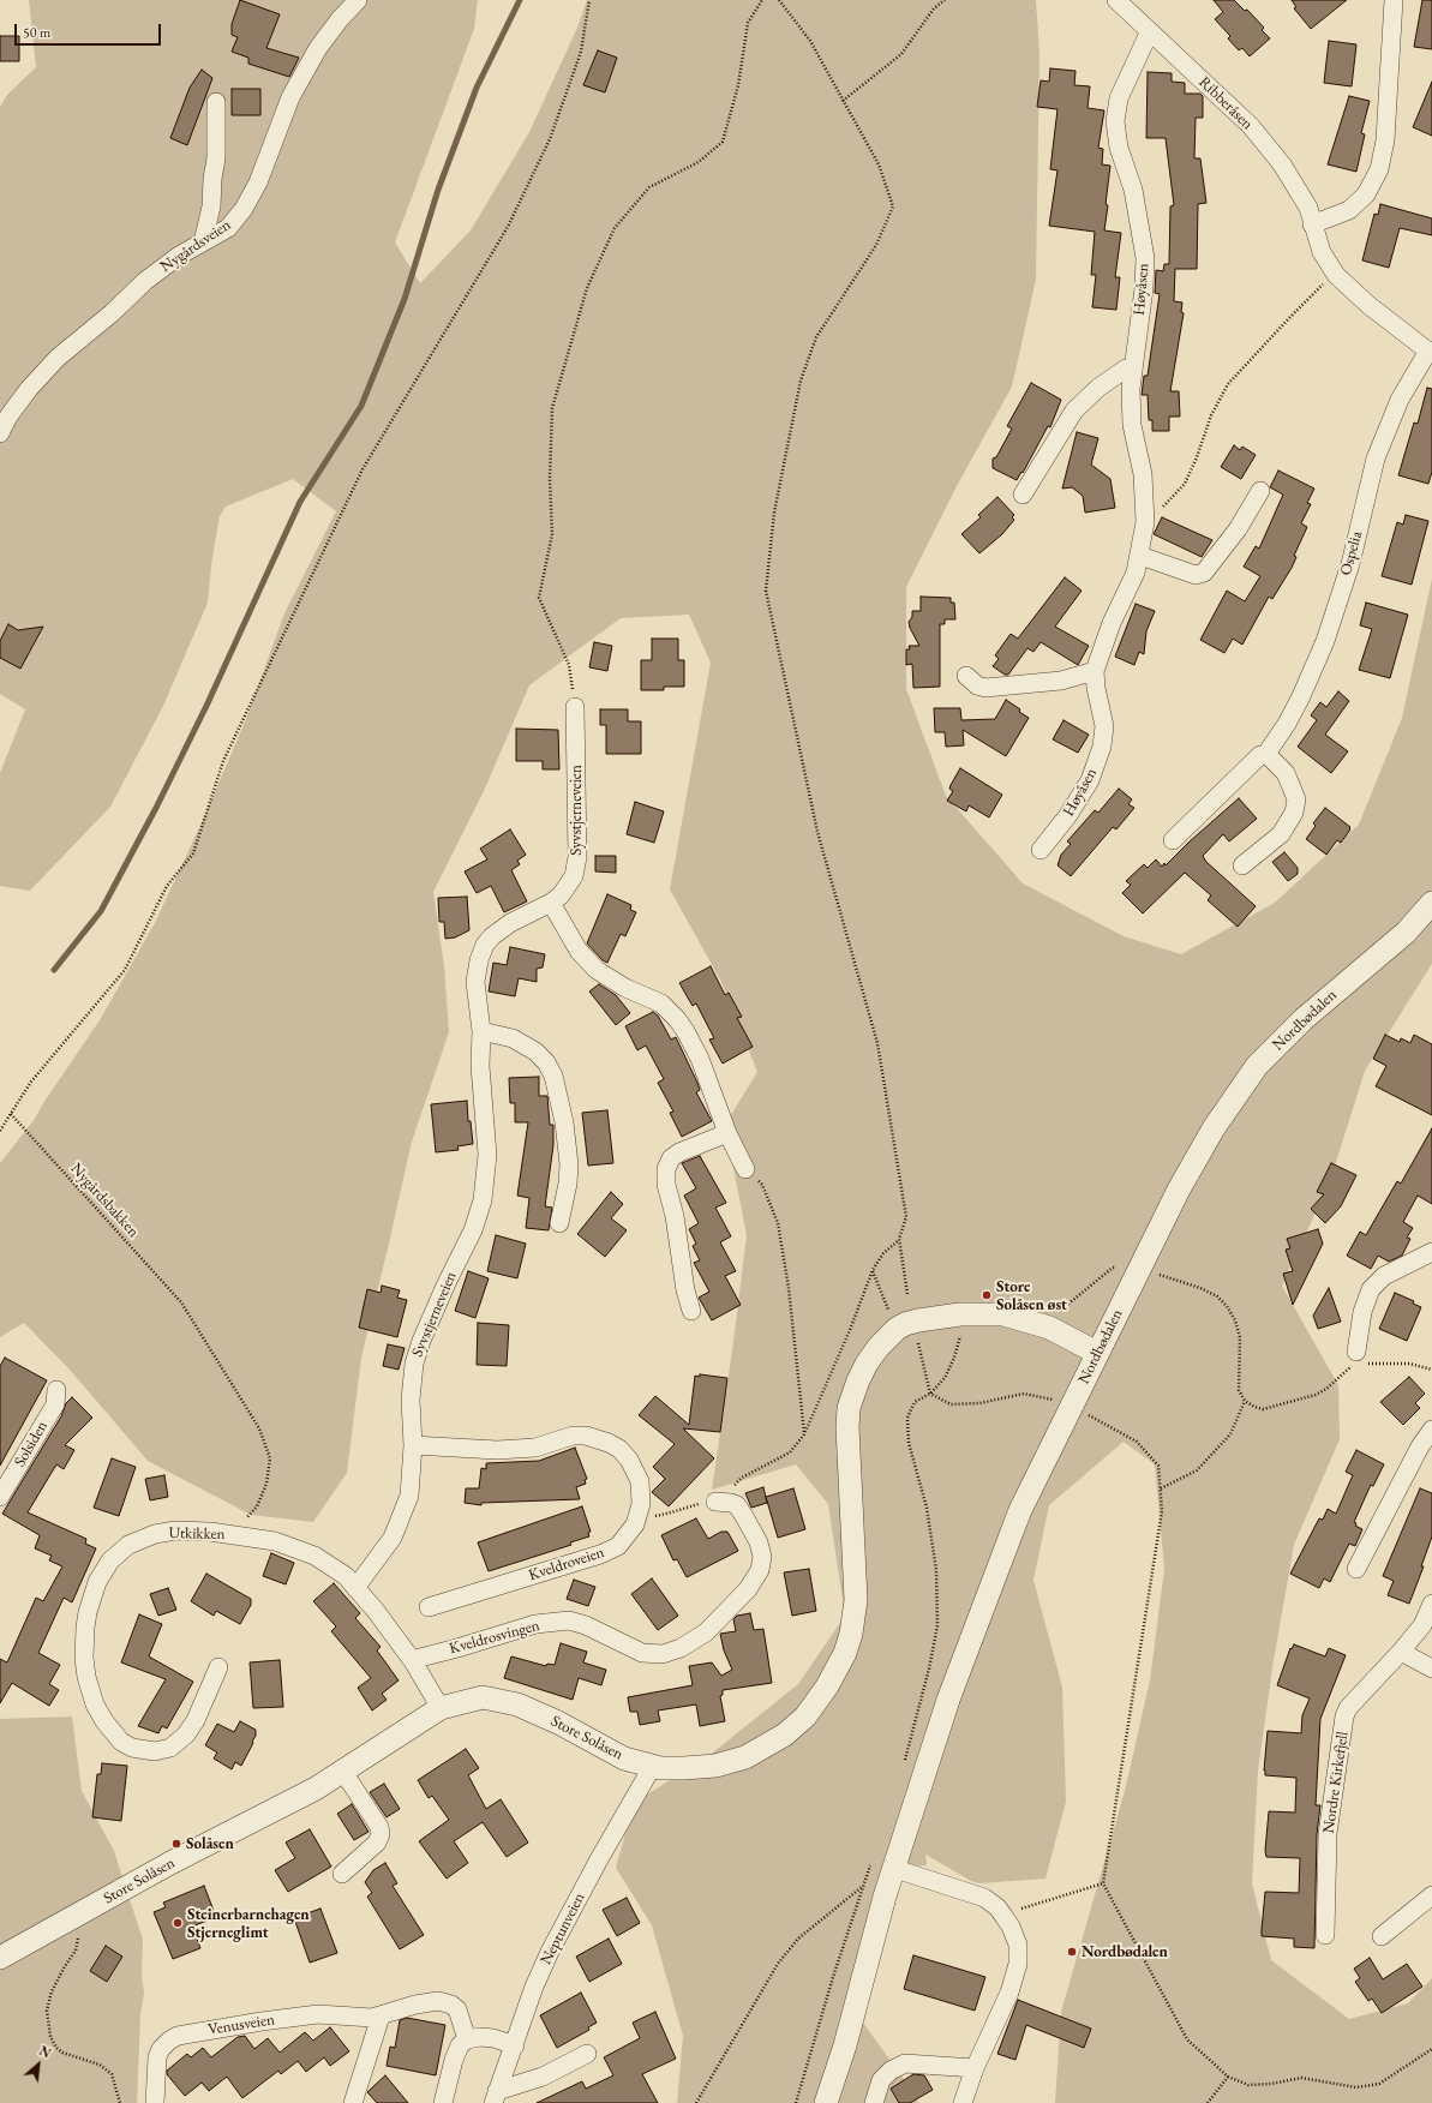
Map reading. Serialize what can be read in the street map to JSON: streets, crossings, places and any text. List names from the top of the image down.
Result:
{
  "streets": {
    "street": [
      "Ribberåsen",
      "Nygårdsveien",
      "Høyåsen",
      "Ospelia",
      "Syvstjerneveien",
      "Nordbødalen",
      "Solsiden",
      "Utkikken",
      "Kveldroveien",
      "Kveldrosvingen",
      "Store Solåsen",
      "Nordre Kirkefjell",
      "Neptunveien",
      "Venusveien"
    ],
    "path": ["Nygårdsbakken"]
  },
  "crossings": [
    ["Ribberåsen", "Høyåsen"],
    ["Ribberåsen", "Ospelia"],
    ["Syvstjerneveien", "Utkikken"],
    ["Syvstjerneveien", "Kveldroveien"],
    ["Nordbødalen", "Store Solåsen"],
    ["Nygårdsbakken", "Utkikken"],
    ["Utkikken", "Kveldrosvingen"],
    ["Utkikken", "Store Solåsen"],
    ["Store Solåsen", "Neptunveien"]
  ],
  "places": [
    "Store Solåsen øst",
    "Solåsen",
    "Steinerbarnehagen Stjerneglimt",
    "Nordbødalen"
  ],
  "scale_bar": "50 m",
  "north": "top right"
}
